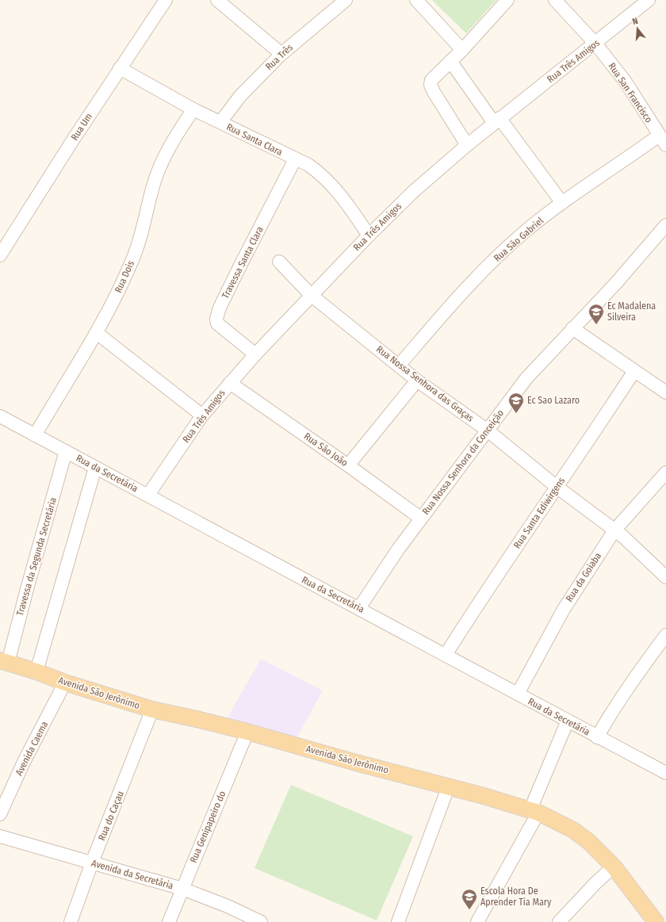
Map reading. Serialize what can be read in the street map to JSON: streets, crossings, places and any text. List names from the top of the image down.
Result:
{
  "streets": {
    "main road": ["Avenida São Jerônimo"],
    "street": [
      "Rua Três",
      "Rua Três Amigos",
      "Rua San Francisco",
      "Rua Um",
      "Rua Santa Clara",
      "Rua São Gabriel",
      "Travessa Santa Clara",
      "Rua Dois",
      "Rua Nossa Senhora das Graças",
      "Rua São João",
      "Rua Nossa Senhora da Conceição",
      "Rua da Secretária",
      "Rua Santa Ediwirgens",
      "Travessa da Segunda Secretária",
      "Rua da Goiaba",
      "Avenida Caema",
      "Rua do Caçau",
      "Rua Genipapeiro do",
      "Avenida da Secretária"
    ]
  },
  "crossings": [
    ["Rua Três", "Rua Santa Clara"],
    ["Rua Três Amigos", "Rua San Francisco"],
    ["Rua Três Amigos", "Rua Santa Clara"],
    ["Rua Três Amigos", "Travessa Santa Clara"],
    ["Rua Três Amigos", "Rua Nossa Senhora das Graças"],
    ["Rua Três Amigos", "Rua São João"],
    ["Rua Três Amigos", "Rua da Secretária"],
    ["Rua San Francisco", "Rua São Gabriel"],
    ["Rua Um", "Rua Santa Clara"],
    ["Rua Santa Clara", "Travessa Santa Clara"],
    ["Rua Santa Clara", "Rua Dois"],
    ["Rua São Gabriel", "Rua Nossa Senhora das Graças"],
    ["Rua Dois", "Rua da Secretária"],
    ["Rua Nossa Senhora das Graças", "Rua Nossa Senhora da Conceição"],
    ["Rua Nossa Senhora das Graças", "Rua Santa Ediwirgens"],
    ["Rua Nossa Senhora das Graças", "Rua da Goiaba"],
    ["Rua São João", "Rua Nossa Senhora da Conceição"],
    ["Rua Nossa Senhora da Conceição", "Rua da Secretária"],
    ["Rua da Secretária", "Rua Santa Ediwirgens"],
    ["Rua da Secretária", "Travessa da Segunda Secretária"],
    ["Rua da Secretária", "Rua da Goiaba"],
    ["Travessa da Segunda Secretária", "Avenida São Jerônimo"],
    ["Avenida São Jerônimo", "Avenida Caema"],
    ["Avenida São Jerônimo", "Rua do Caçau"],
    ["Avenida São Jerônimo", "Rua Genipapeiro do"],
    ["Rua do Caçau", "Avenida da Secretária"],
    ["Rua Genipapeiro do", "Avenida da Secretária"]
  ],
  "places": {
    "school or university": ["Ec Madalena Silveira", "Ec Sao Lazaro", "Escola Hora De Aprender Tia Mary"]
  },
  "north": "top"
}
